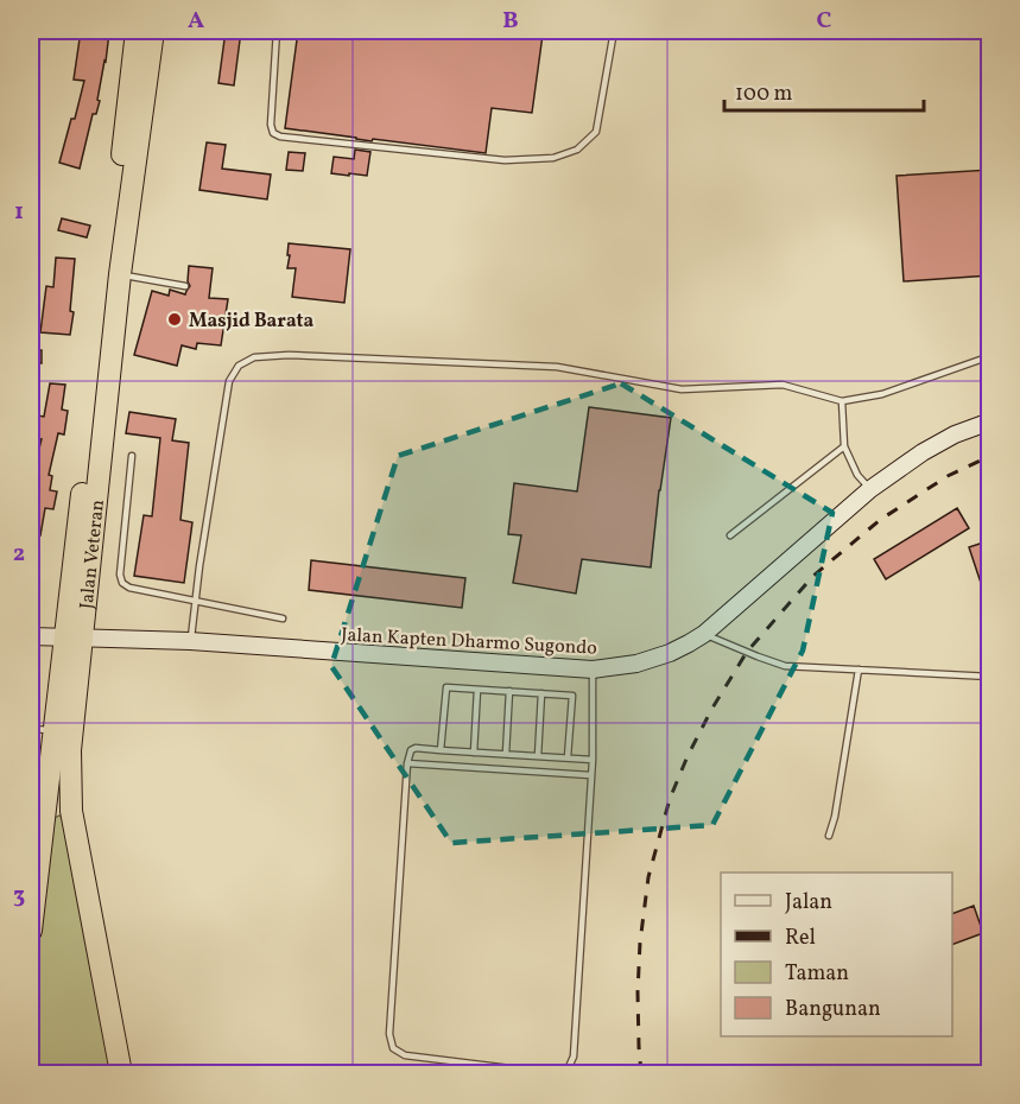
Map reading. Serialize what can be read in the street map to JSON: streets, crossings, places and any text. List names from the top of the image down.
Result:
{
  "streets": {
    "highway": ["Jalan Veteran"],
    "main road": ["Jalan Kapten Dharmo Sugondo"]
  },
  "crossings": [
    ["Jalan Veteran", "Jalan Kapten Dharmo Sugondo"]
  ],
  "places": ["Masjid Barata"],
  "legend": [
    "Jalan",
    "Rel",
    "Taman",
    "Bangunan"
  ],
  "scale_bar": "100 m",
  "grid": {
    "columns": ["A", "B", "C"],
    "rows": ["1", "2", "3"]
  }
}
